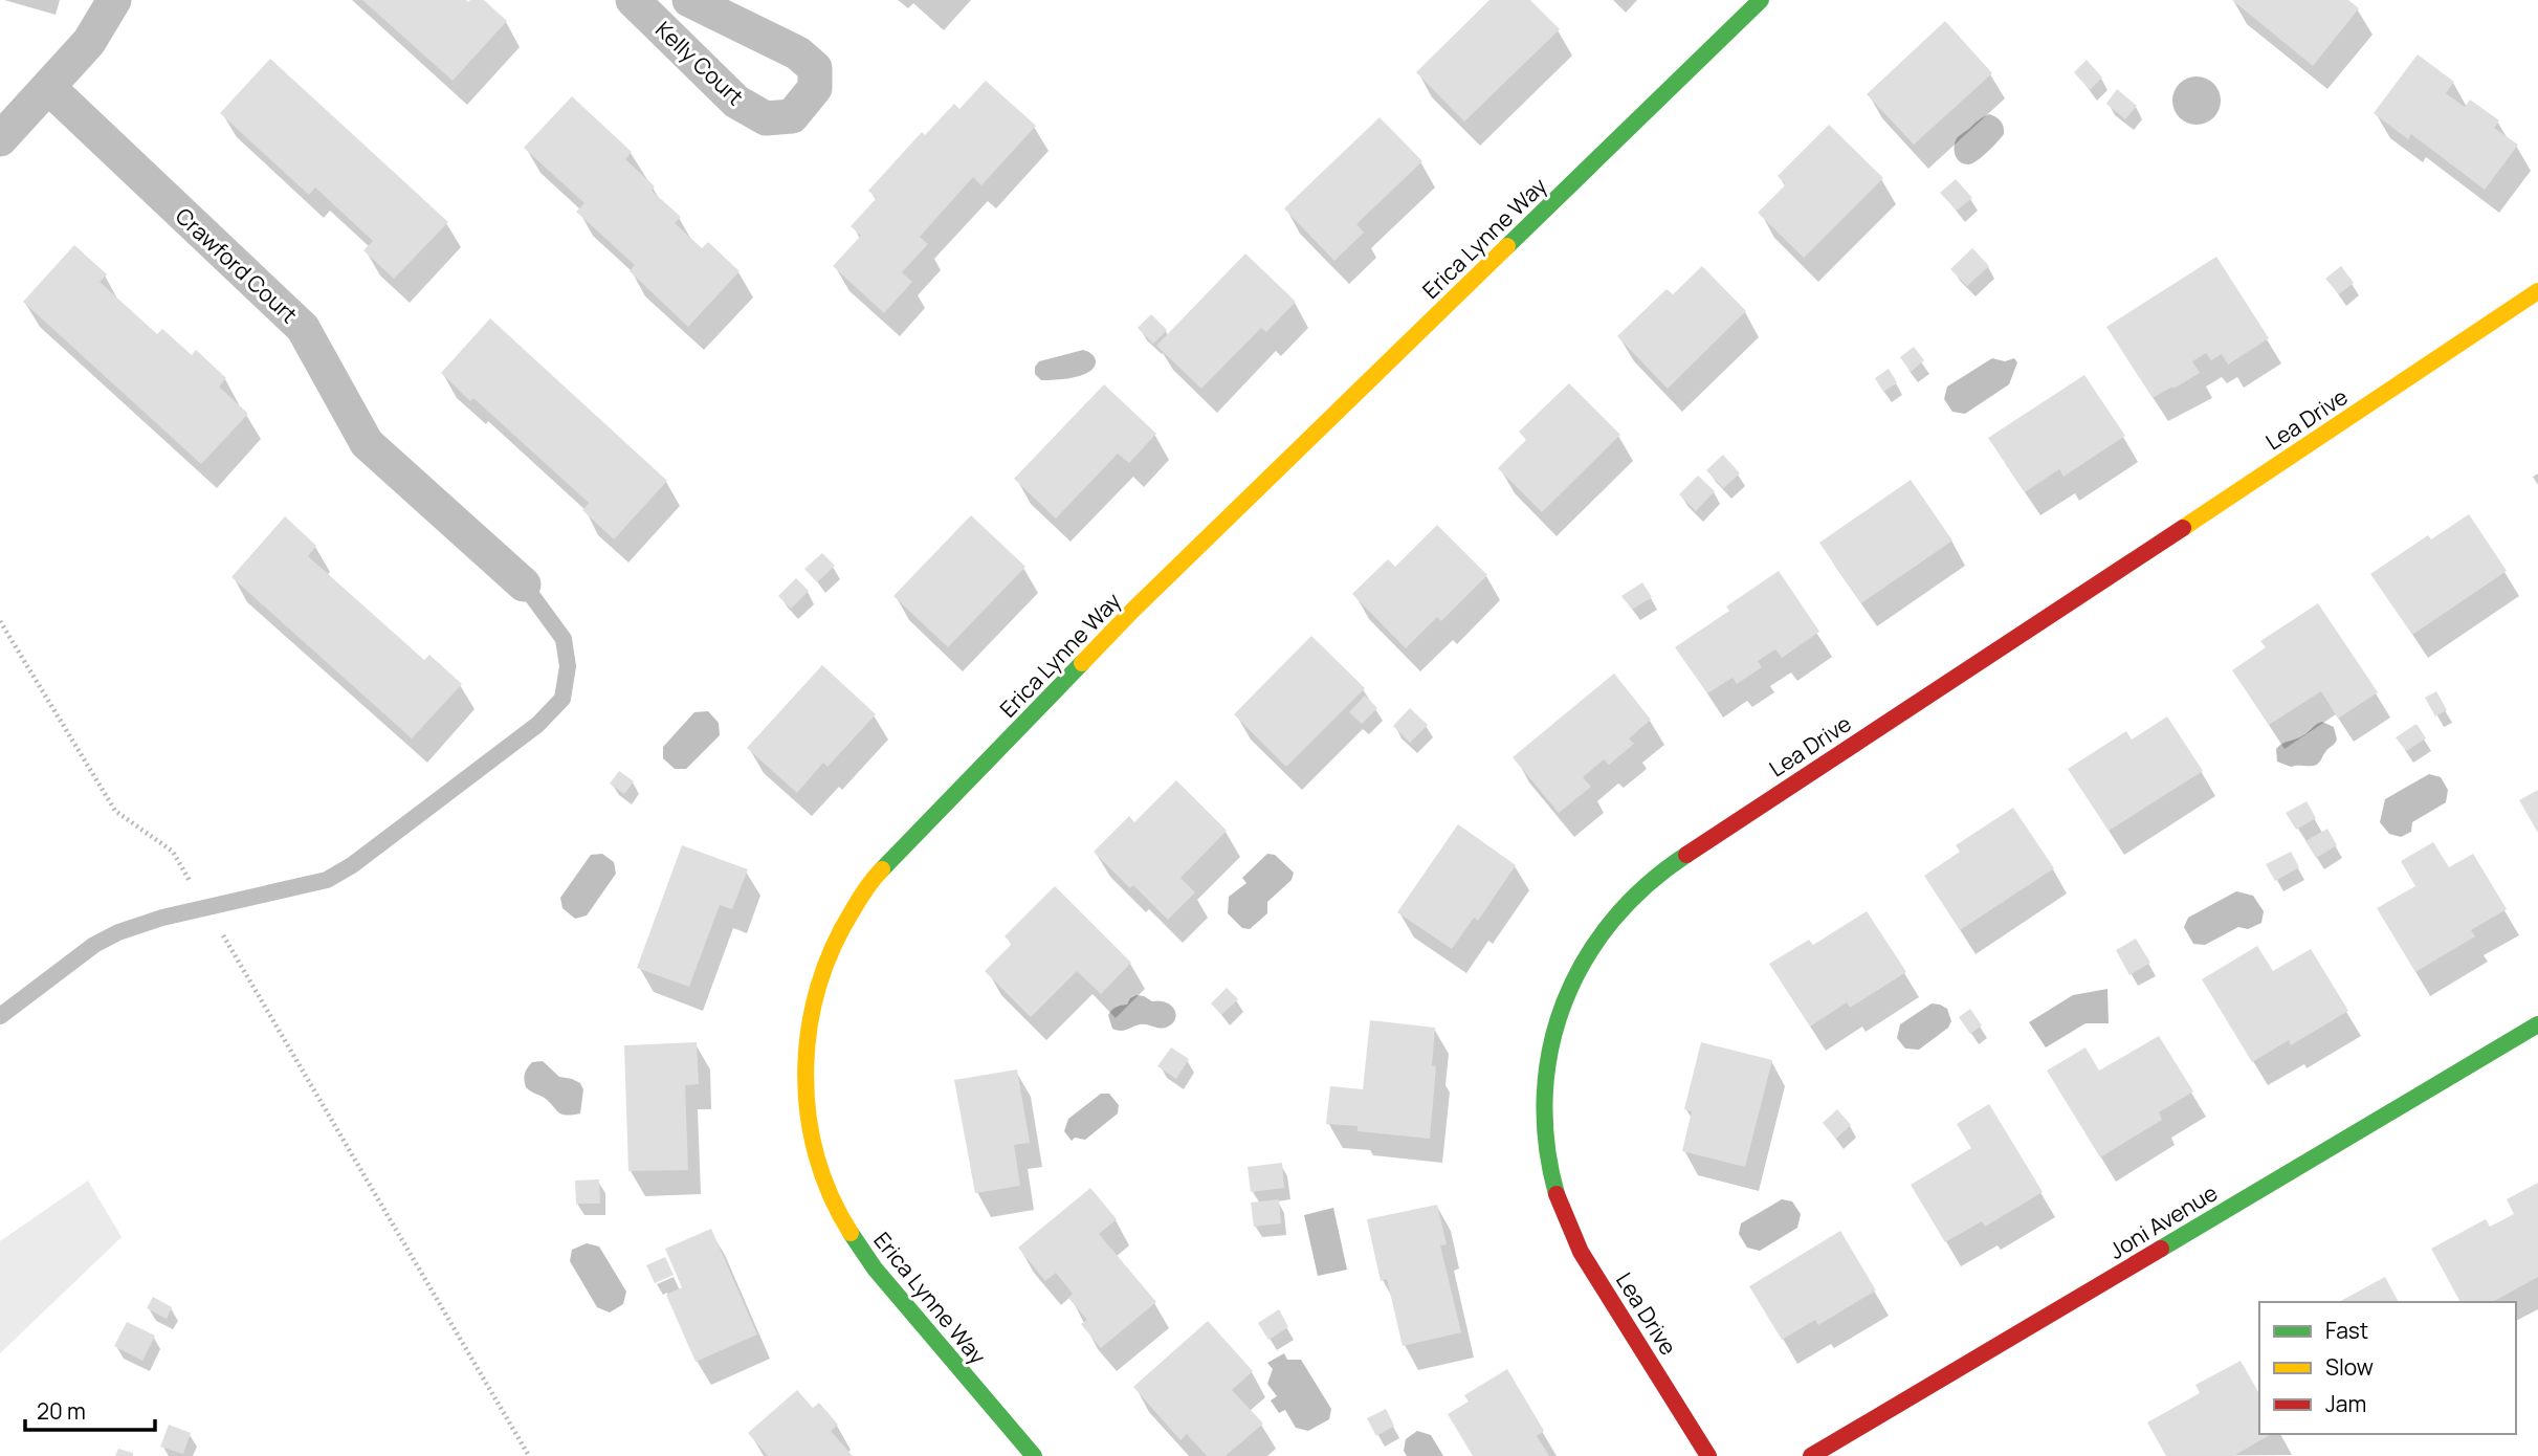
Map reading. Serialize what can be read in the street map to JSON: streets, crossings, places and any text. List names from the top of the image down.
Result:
{
  "streets": {
    "street": [
      "Kelly Court",
      "Erica Lynne Way",
      "Crawford Court",
      "Lea Drive",
      "Joni Avenue"
    ]
  },
  "legend": ["Fast", "Slow", "Jam"],
  "scale_bar": "20 m"
}
